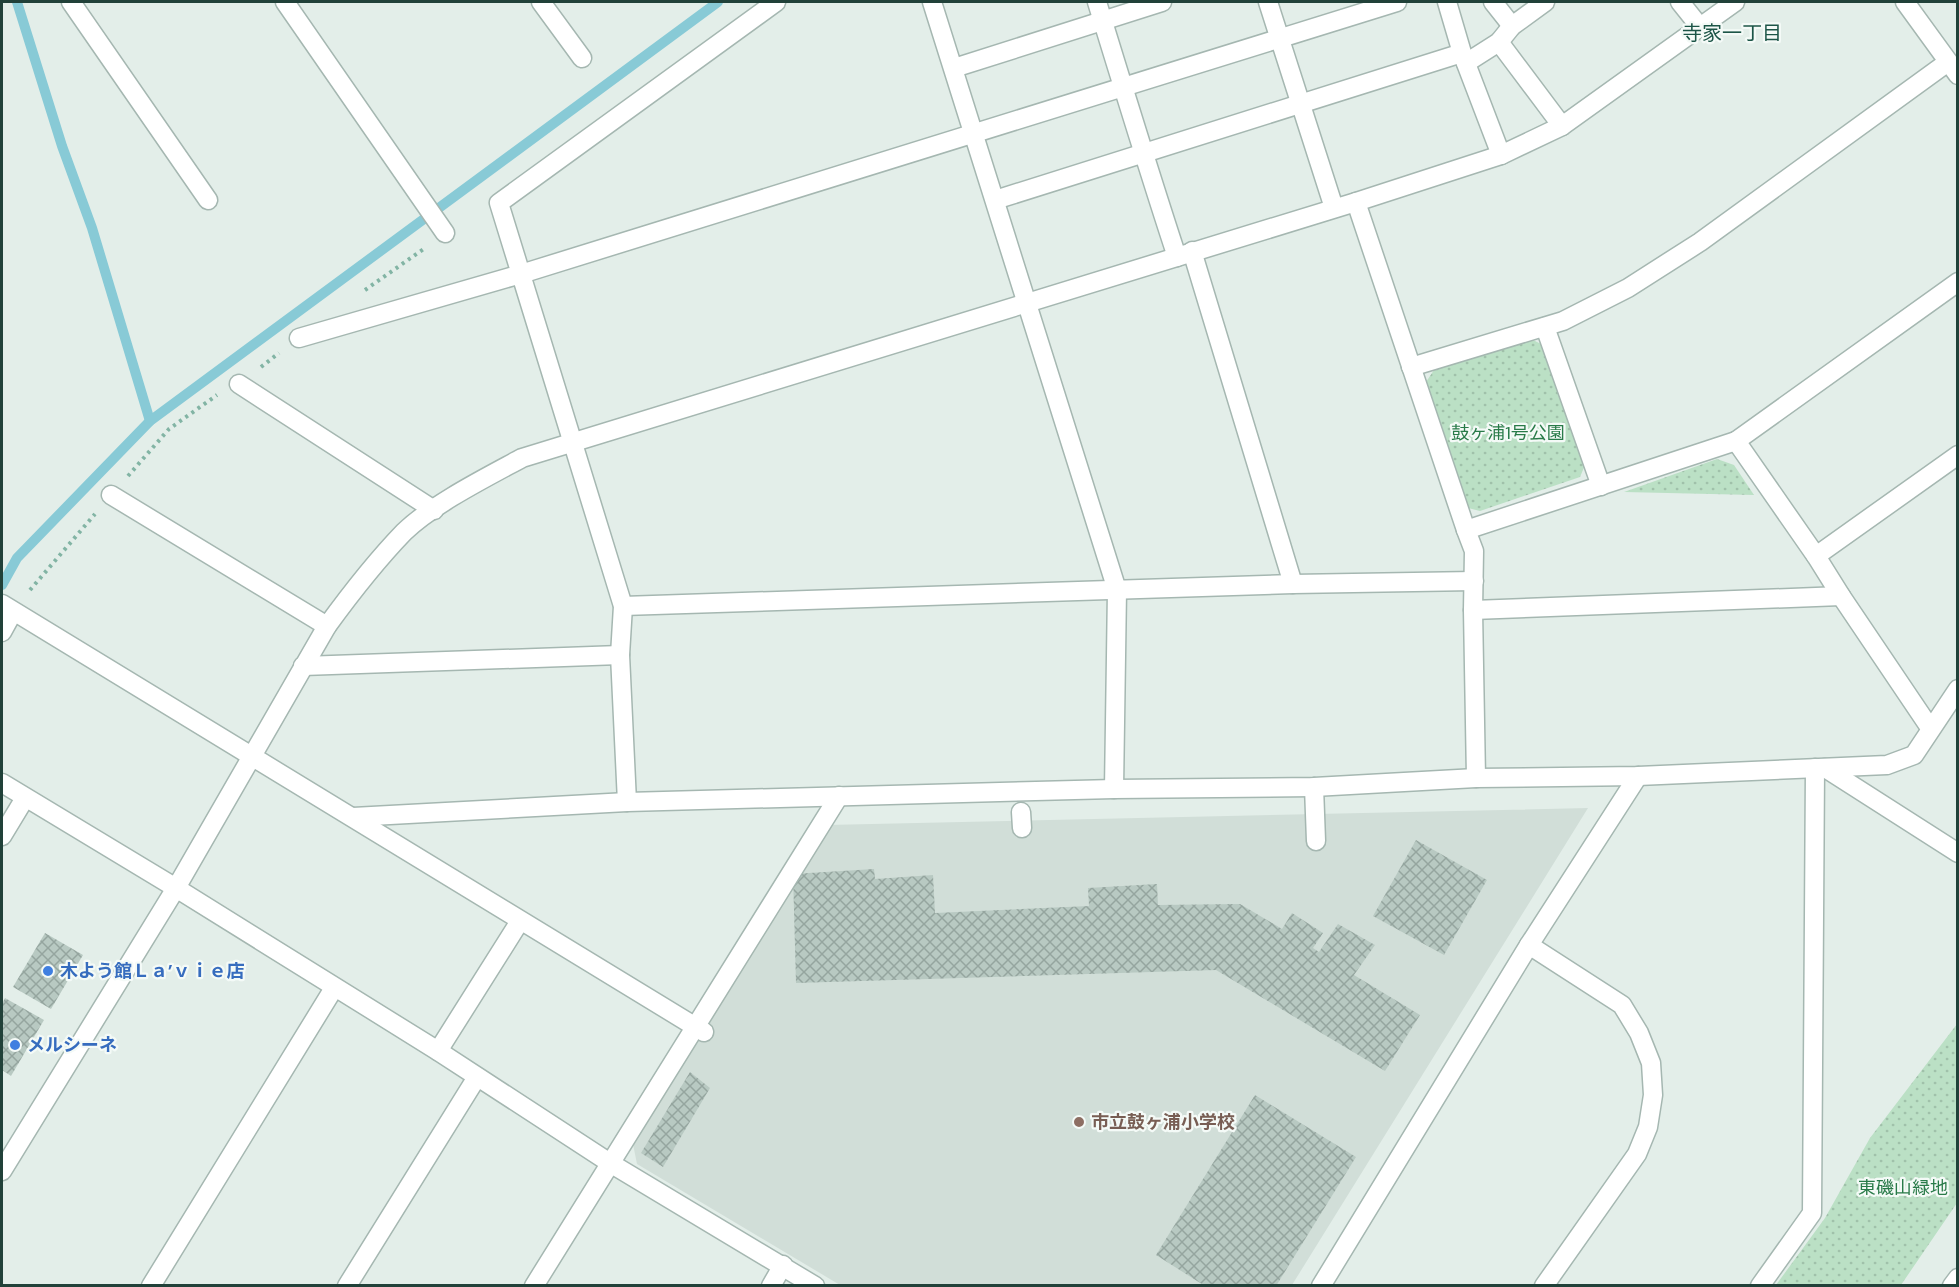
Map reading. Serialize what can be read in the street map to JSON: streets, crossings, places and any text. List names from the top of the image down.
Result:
{
  "districts": ["寺家一丁目"],
  "parks": ["鼓ヶ浦1号公園", "東磯山緑地"],
  "places": ["木よう館Ｌａ’ｖｉｅ店", "メルシーネ", "市立鼓ヶ浦小学校"]
}
